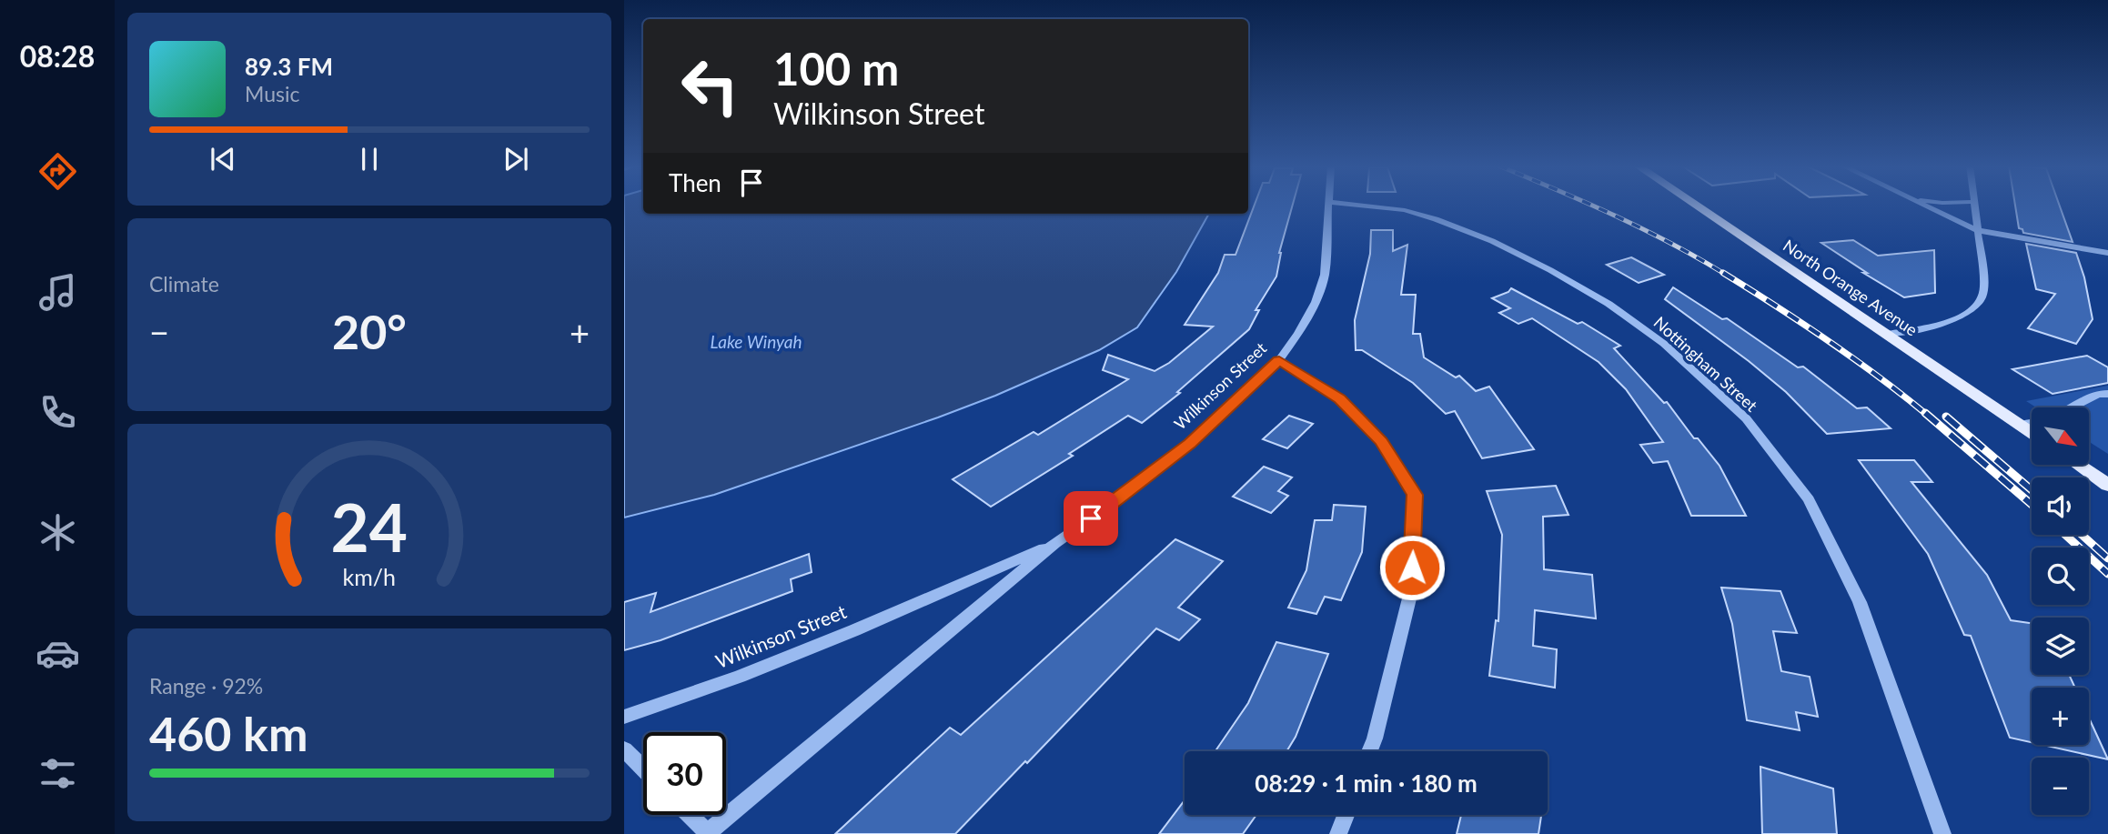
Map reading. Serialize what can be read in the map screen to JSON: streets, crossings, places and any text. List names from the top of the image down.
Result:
{
  "streets": {
    "main road": ["North Orange Avenue"],
    "street": ["Nottingham Street", "Wilkinson Street"]
  },
  "water": ["Lake Winyah"],
  "north": "bottom right",
  "page": {
    "tabs": "08:28",
    "turn": ["100 m", "Wilkinson Street"],
    "song": ["89.3 FM", "Music"],
    "then": "Then",
    "tile": [
      "Climate",
      ["Range · 92%", "460 km"]
    ],
    "heat": ["−", "20°", "+"],
    "map_buttons": ["+", "−"],
    "limit": "30",
    "trip": "08:29 · 1 min · 180 m",
    "gauge": ["24", "km/h"]
  }
}
